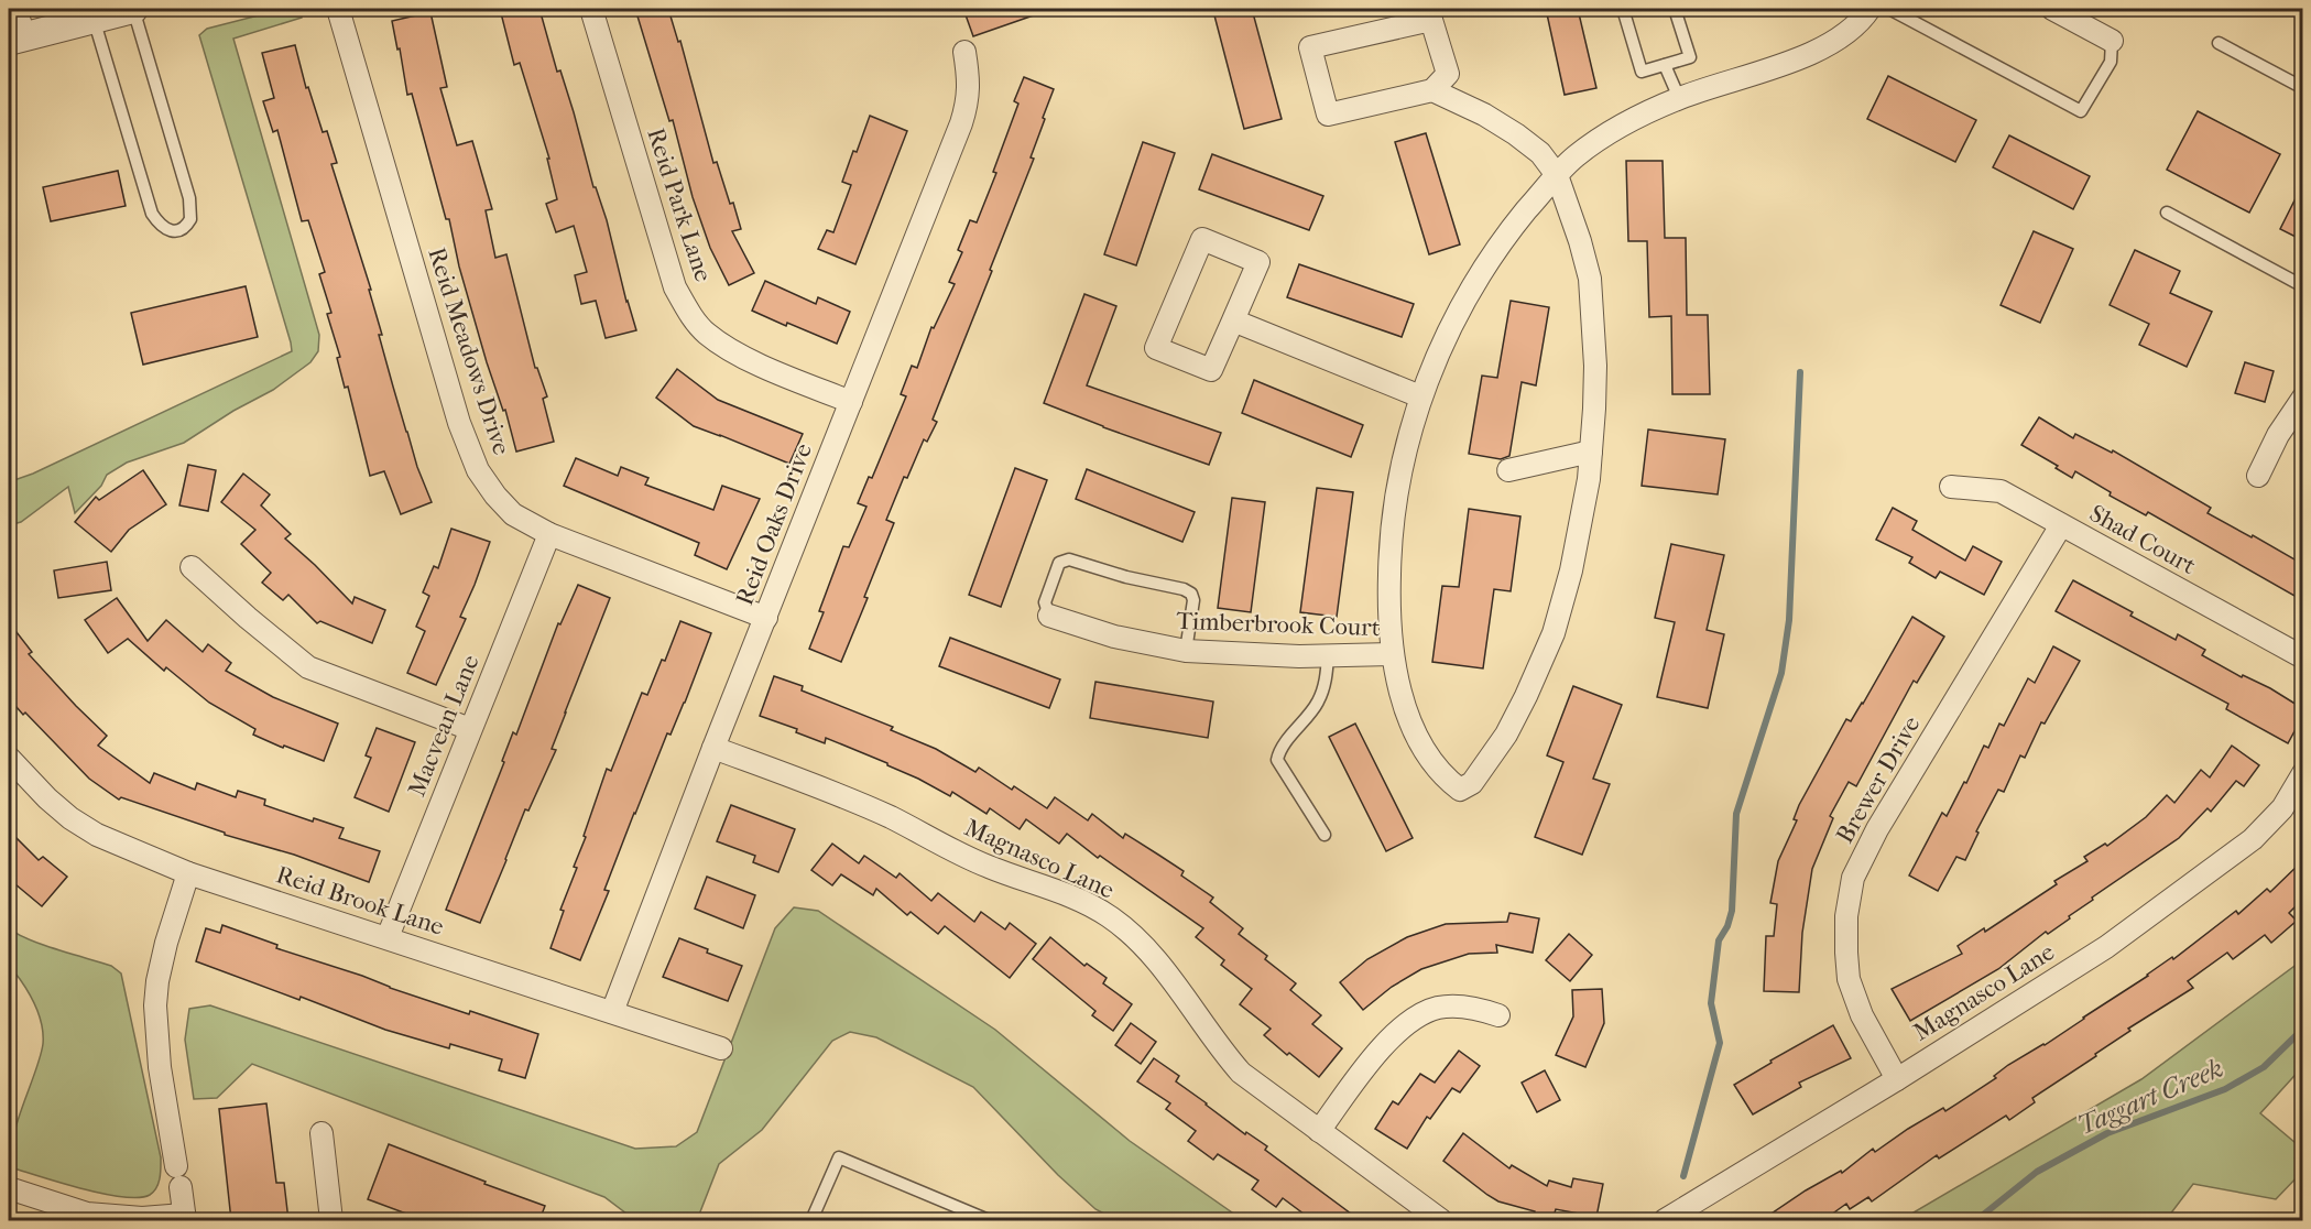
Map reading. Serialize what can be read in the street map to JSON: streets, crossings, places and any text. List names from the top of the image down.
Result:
{
  "streets": {
    "street": [
      "Reid Park Lane",
      "Reid Meadows Drive",
      "Reid Oaks Drive",
      "Shad Court",
      "Timberbrook Court",
      "Macvean Lane",
      "Brewer Drive",
      "Magnasco Lane",
      "Reid Brook Lane"
    ]
  },
  "crossings": [
    ["Reid Park Lane", "Reid Oaks Drive"],
    ["Reid Meadows Drive", "Reid Oaks Drive"],
    ["Reid Meadows Drive", "Macvean Lane"],
    ["Reid Oaks Drive", "Magnasco Lane"],
    ["Reid Oaks Drive", "Reid Brook Lane"],
    ["Shad Court", "Brewer Drive"],
    ["Macvean Lane", "Reid Brook Lane"],
    ["Brewer Drive", "Magnasco Lane"]
  ],
  "water": ["Taggart Creek"]
}
